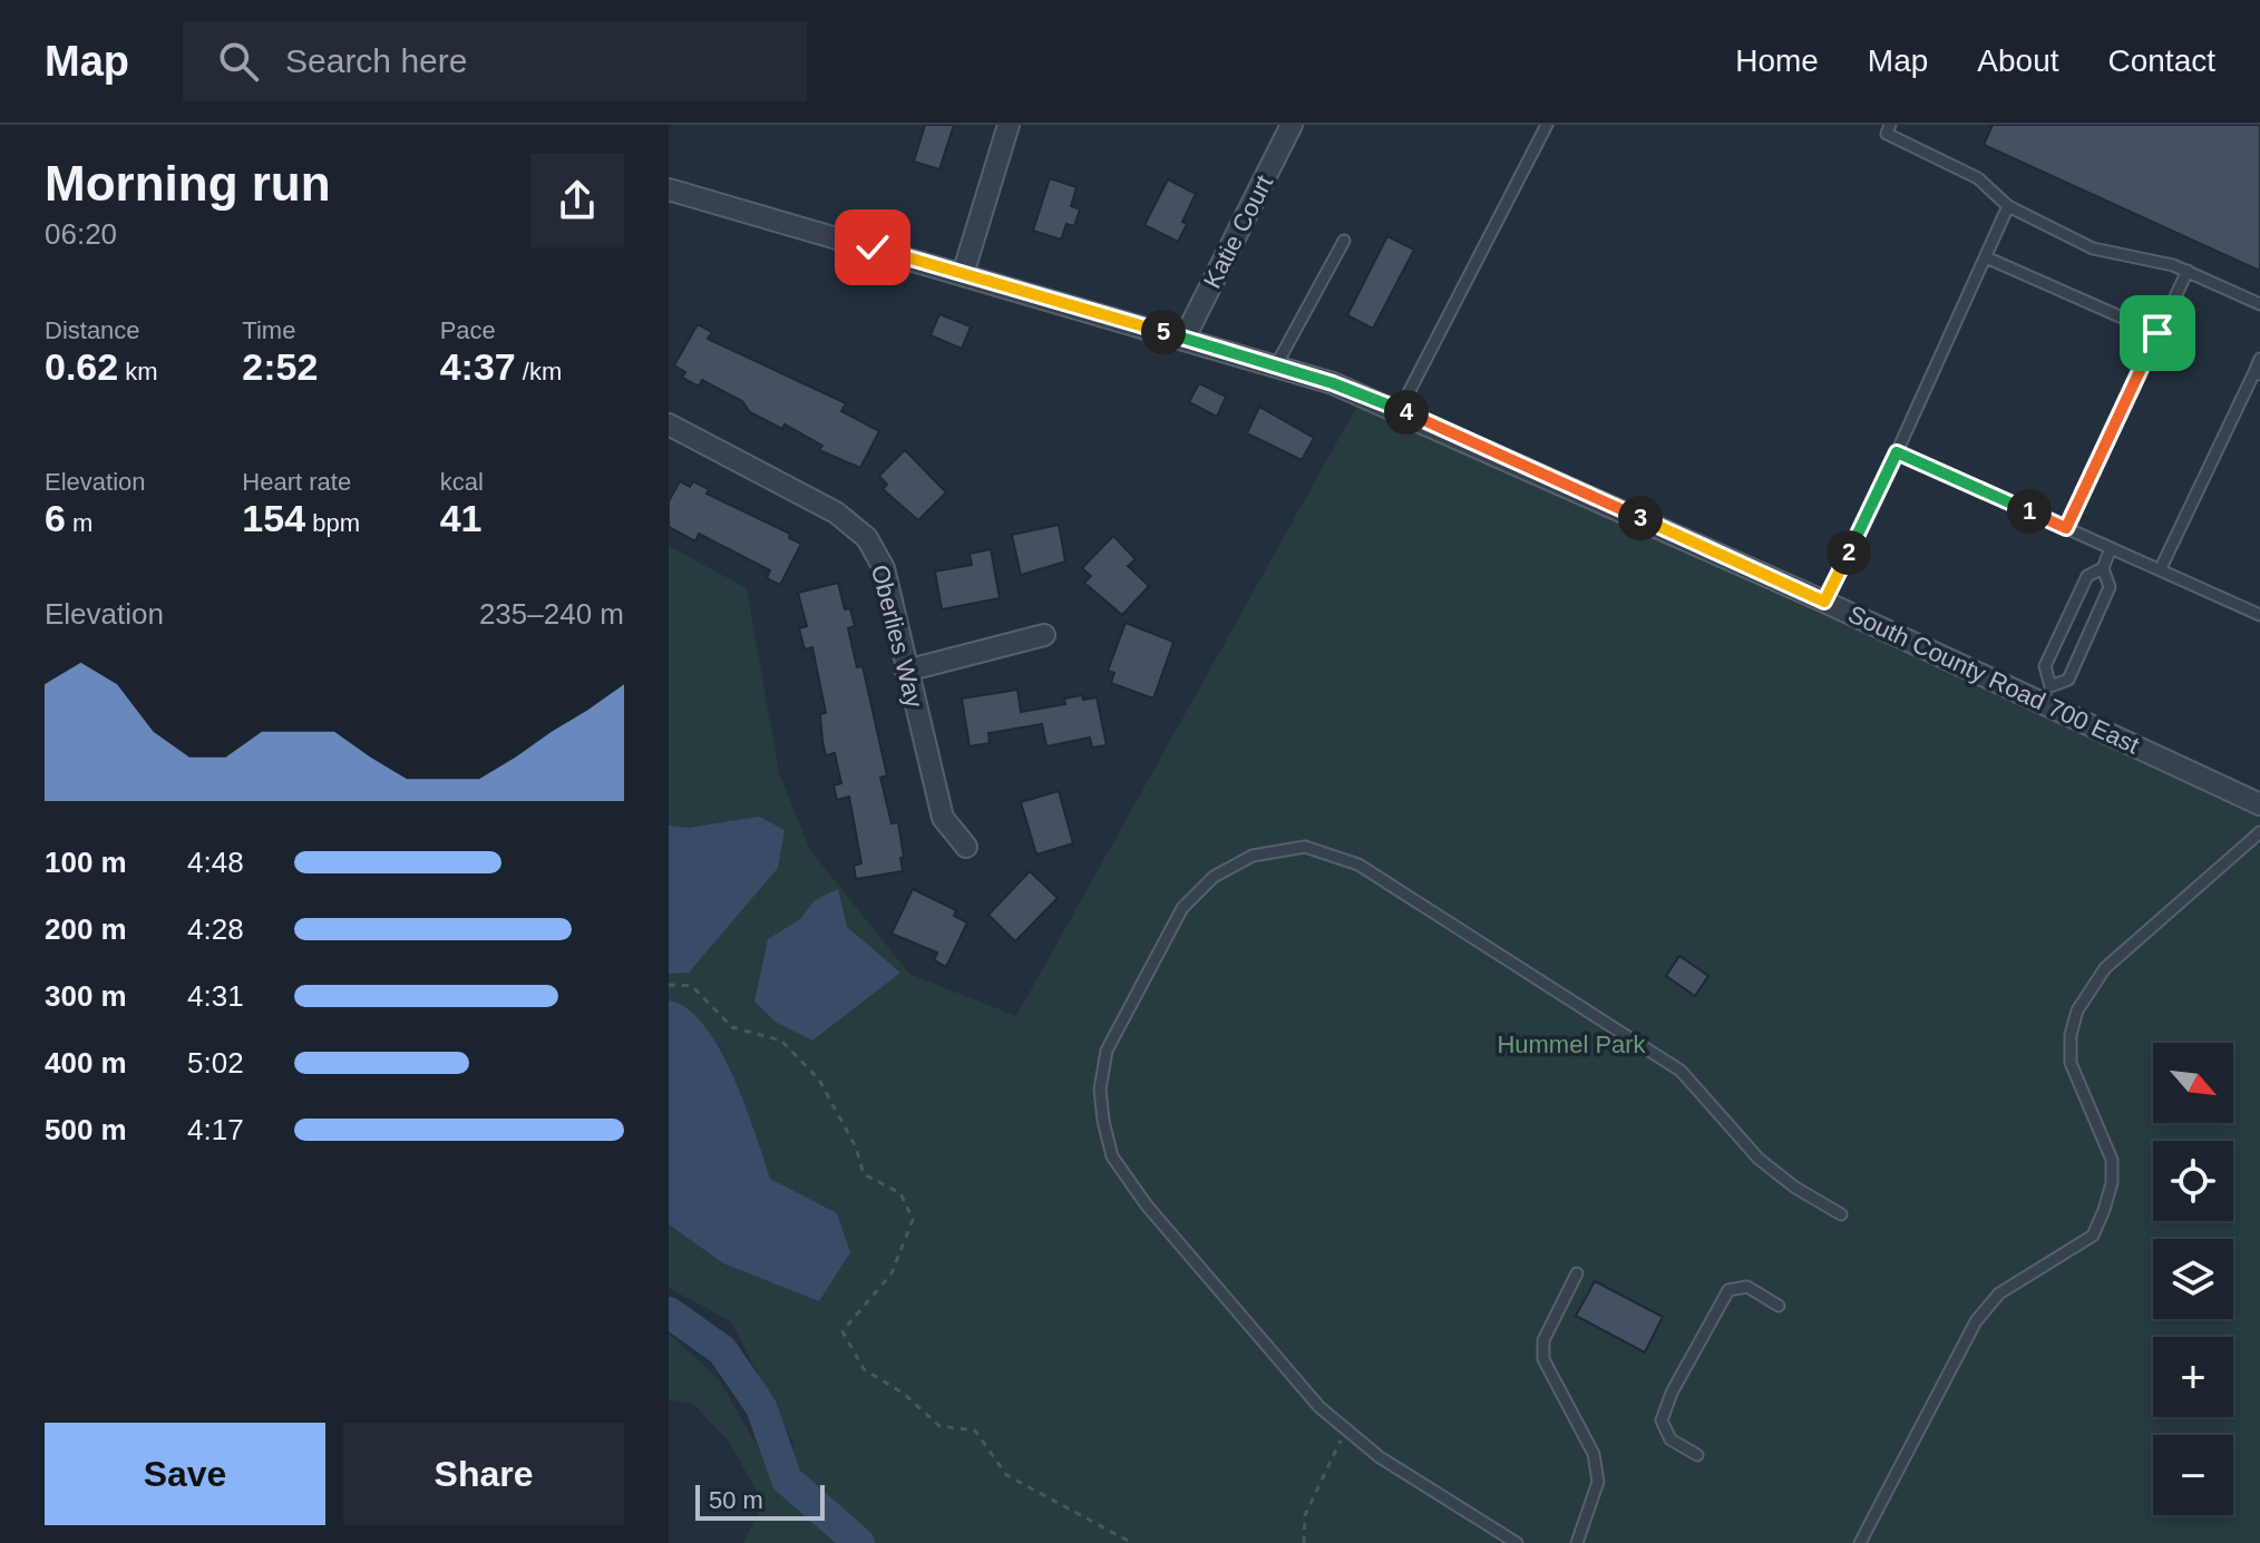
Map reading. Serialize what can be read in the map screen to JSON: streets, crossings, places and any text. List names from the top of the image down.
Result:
{
  "streets": {
    "street": ["Katie Court", "Oberlies Way", "South County Road 700 East"]
  },
  "crossings": [
    ["Katie Court", "South County Road 700 East"]
  ],
  "parks": ["Hummel Park"],
  "scale_bar": "50 m",
  "north": "bottom right",
  "page": {
    "header": "Map",
    "search": "Search here",
    "nav": [
      "Home",
      "Map",
      "About",
      "Contact"
    ],
    "heading": ["Morning run", "06:20"],
    "stats": [
      ["Distance", "0.62 km"],
      ["Time", "2:52"],
      ["Pace", "4:37 /km"],
      ["Elevation", "6 m"],
      ["Heart rate", "154 bpm"],
      ["kcal", "41"]
    ],
    "pins": [
      "5",
      "4",
      "1",
      "3",
      "2"
    ],
    "chart": ["Elevation", "235–240 m"],
    "list": [
      {
        "name": "100 m",
        "note": "4:48"
      },
      {
        "name": "200 m",
        "note": "4:28"
      },
      {
        "name": "300 m",
        "note": "4:31"
      },
      {
        "name": "400 m",
        "note": "5:02"
      },
      {
        "name": "500 m",
        "note": "4:17"
      }
    ],
    "map_buttons": ["+", "−"],
    "buttons": ["Save", "Share"],
    "scale": "50 m"
  }
}
